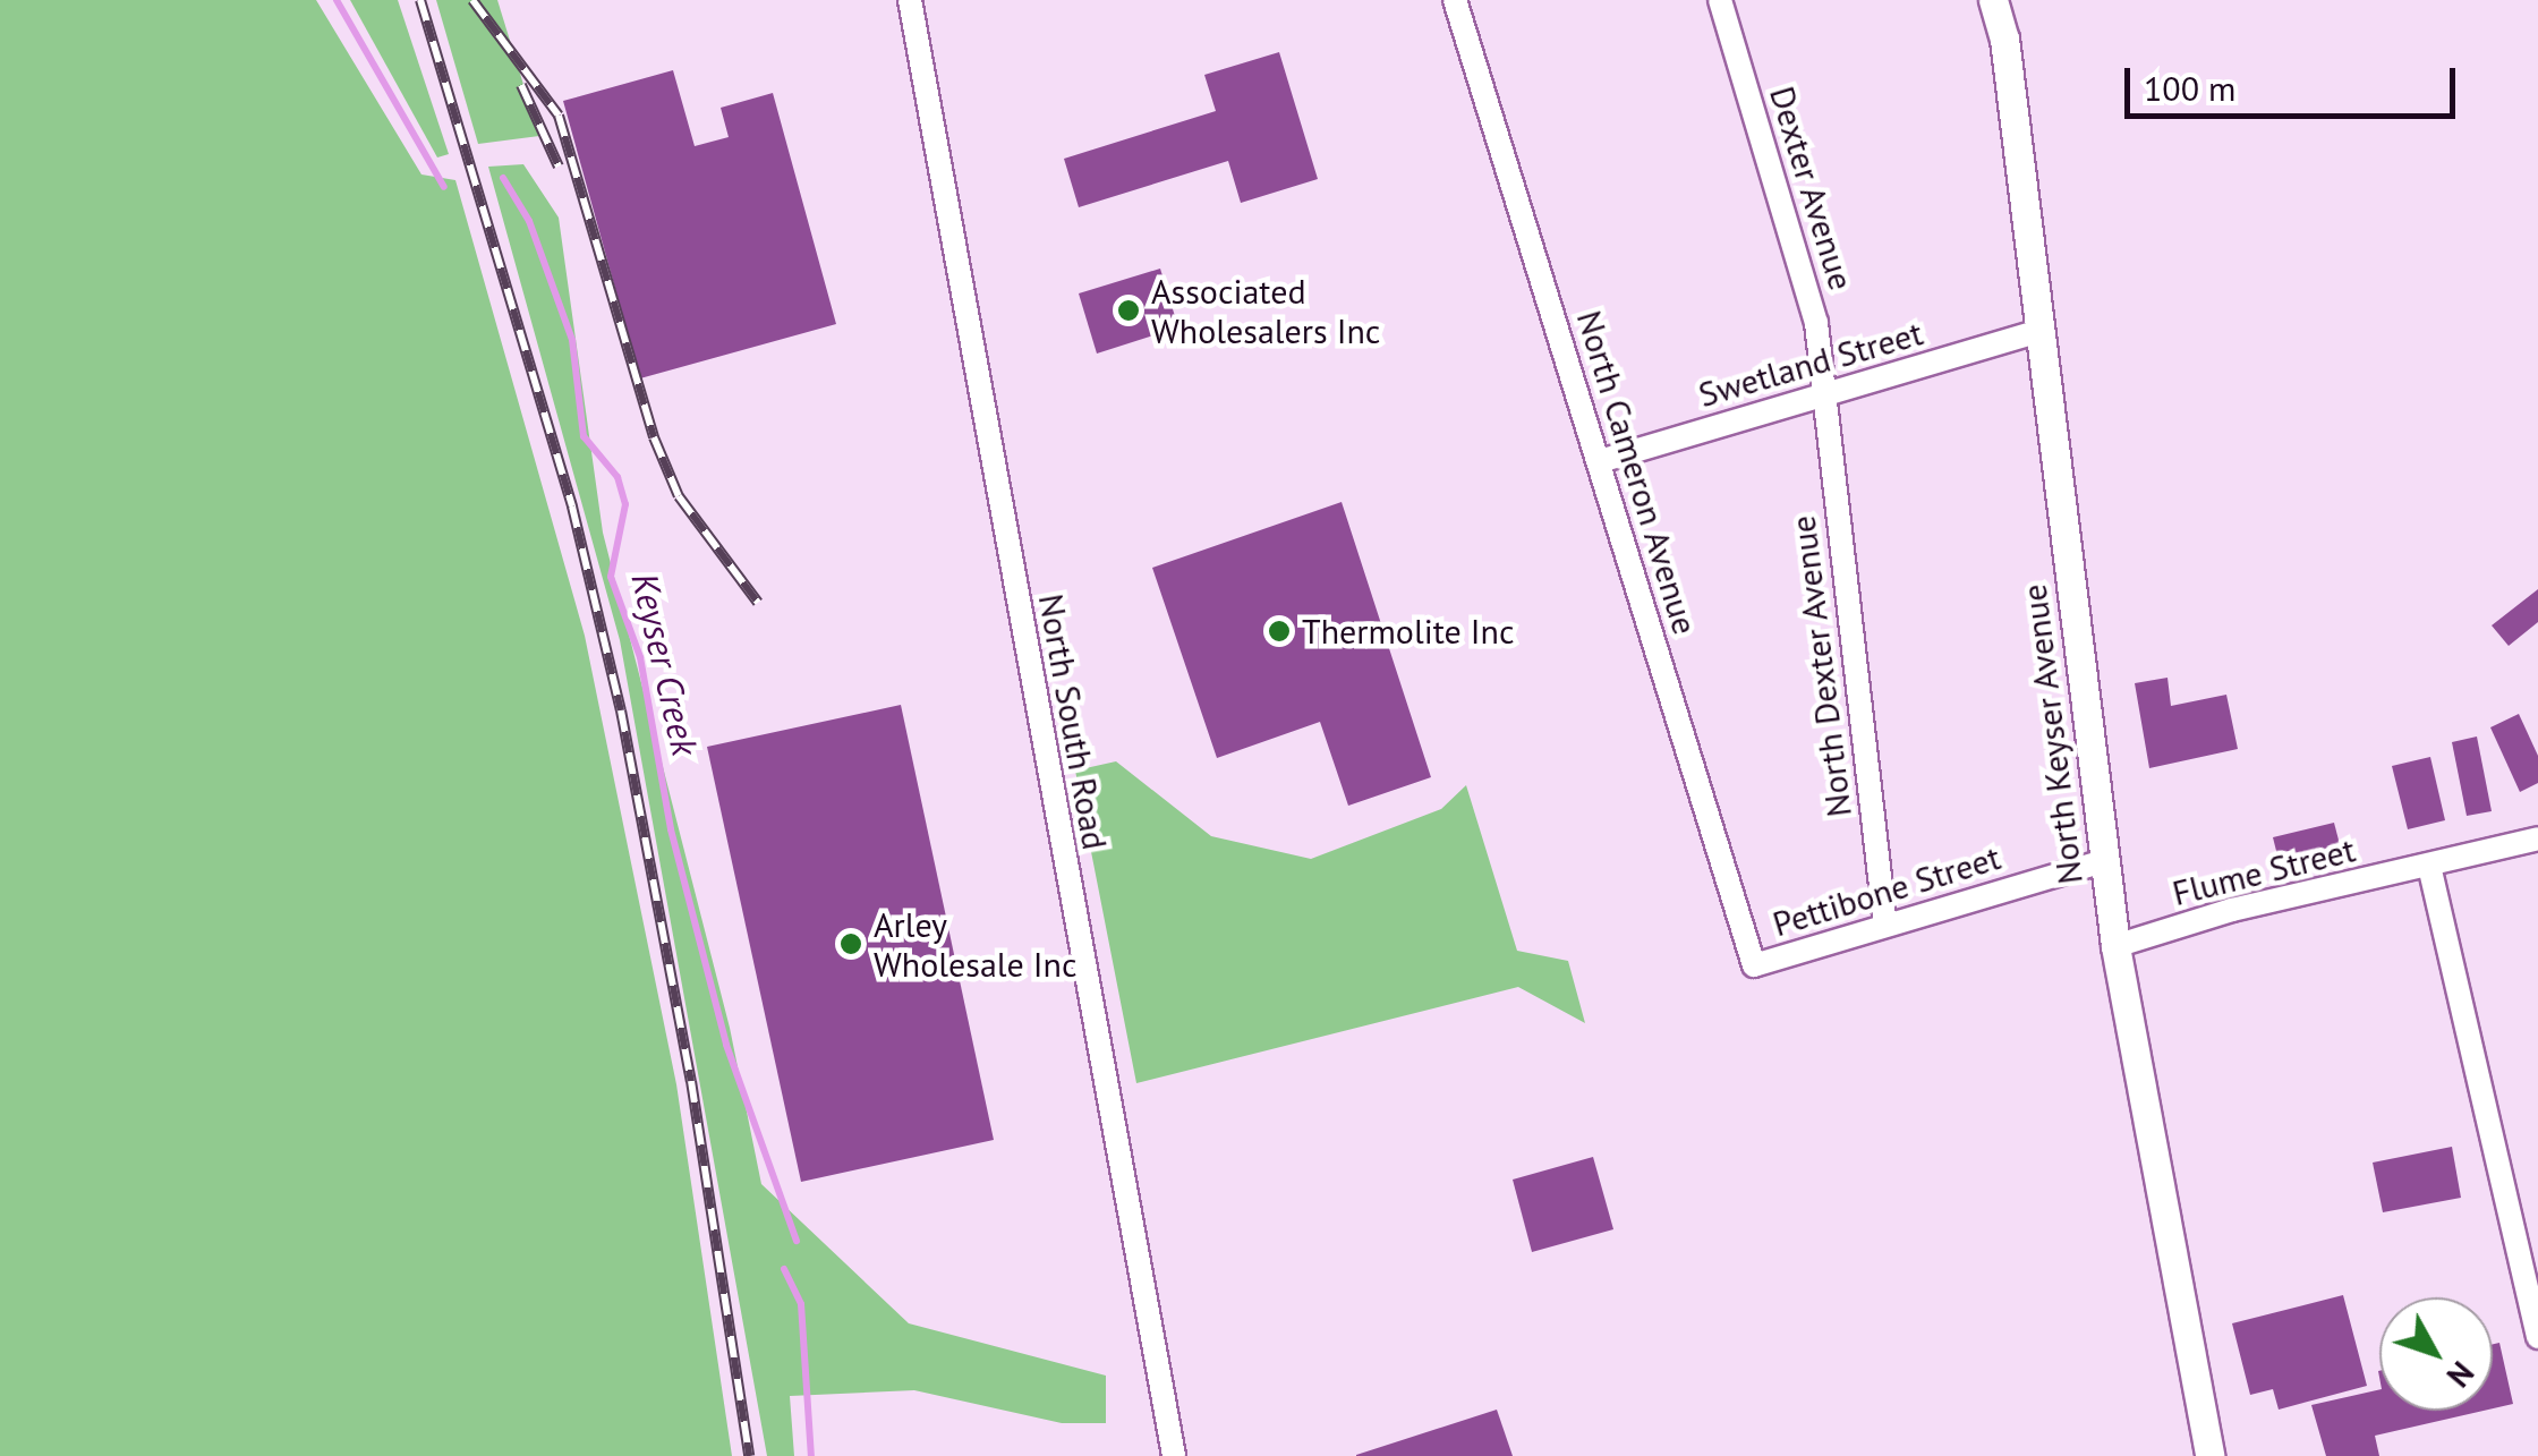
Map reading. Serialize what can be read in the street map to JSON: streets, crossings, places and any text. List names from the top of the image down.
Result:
{
  "streets": {
    "main road": ["North Keyser Avenue"],
    "street": [
      "Dexter Avenue",
      "Swetland Street",
      "North Cameron Avenue",
      "North Dexter Avenue",
      "North South Road",
      "Flume Street",
      "Pettibone Street"
    ]
  },
  "crossings": [
    ["Dexter Avenue", "Swetland Street"],
    ["Dexter Avenue", "North Dexter Avenue"],
    ["Swetland Street", "North Cameron Avenue"],
    ["Swetland Street", "North Dexter Avenue"],
    ["Swetland Street", "North Keyser Avenue"],
    ["North Cameron Avenue", "Pettibone Street"],
    ["North Dexter Avenue", "Pettibone Street"],
    ["North Keyser Avenue", "Flume Street"],
    ["North Keyser Avenue", "Pettibone Street"]
  ],
  "water": ["Keyser Creek"],
  "places": ["Associated Wholesalers Inc", "Thermolite Inc", "Arley Wholesale Inc"],
  "scale_bar": "100 m",
  "north": "bottom right"
}
